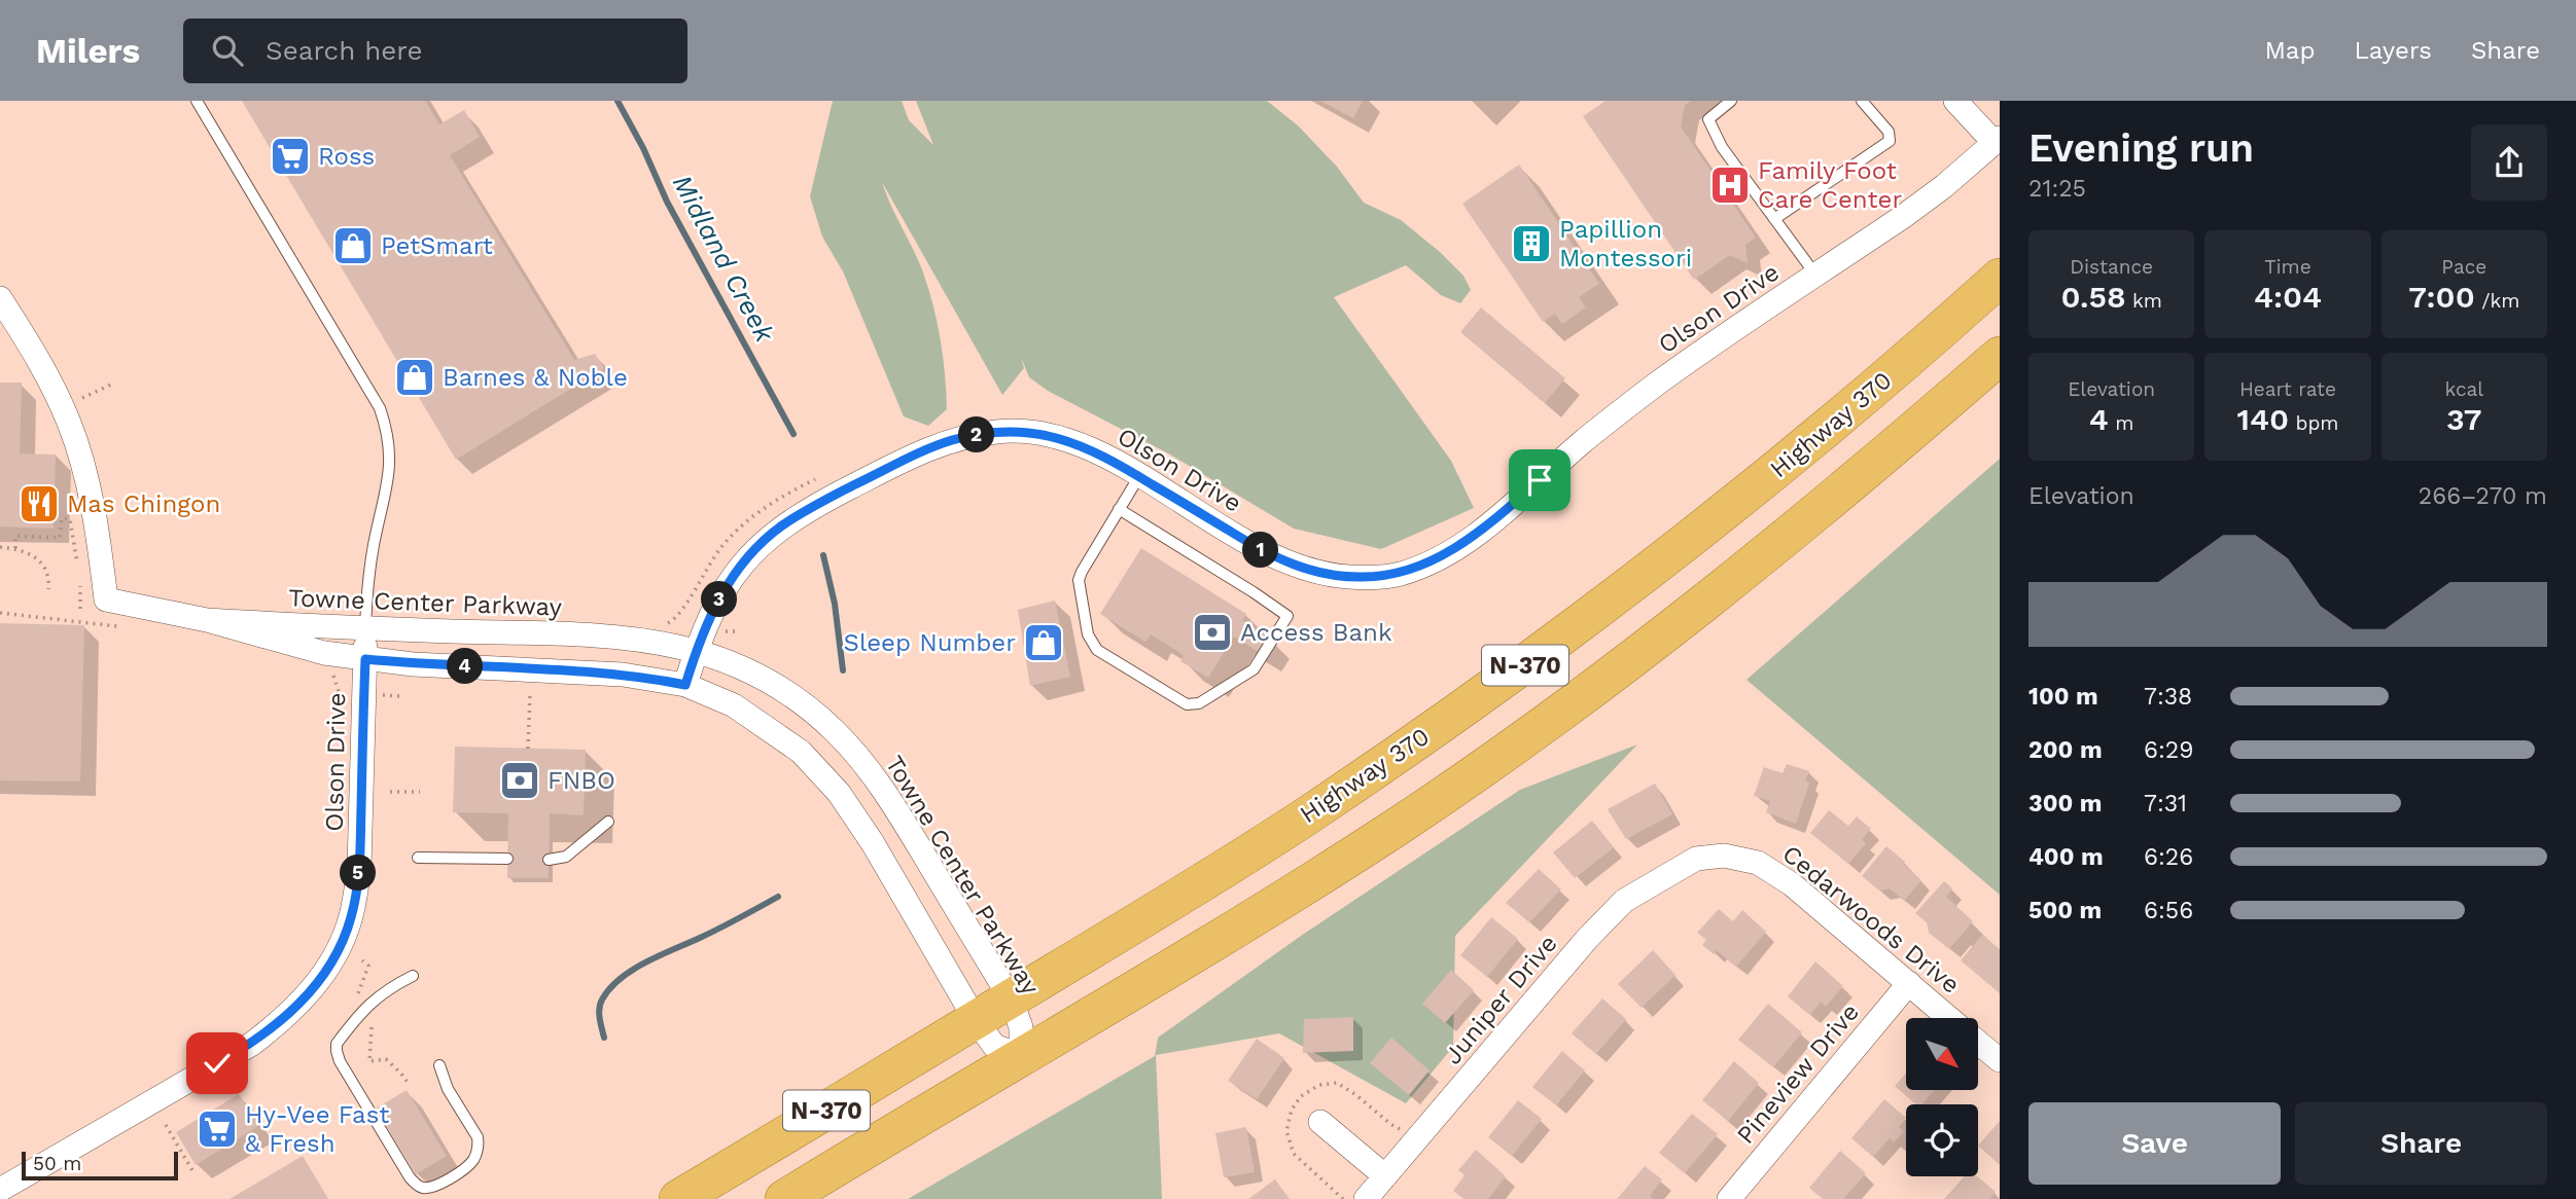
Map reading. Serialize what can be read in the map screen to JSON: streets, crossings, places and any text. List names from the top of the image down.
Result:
{
  "streets": {
    "highway": ["Highway 370", "N-370"],
    "street": [
      "Olson Drive",
      "Towne Center Parkway",
      "Cedarwoods Drive",
      "Juniper Drive",
      "Pineview Drive"
    ]
  },
  "crossings": [
    ["Olson Drive", "Towne Center Parkway"],
    ["Highway 370", "Towne Center Parkway"],
    ["Towne Center Parkway", "N-370"],
    ["Cedarwoods Drive", "Juniper Drive"],
    ["Cedarwoods Drive", "Pineview Drive"]
  ],
  "water": ["Midland Creek"],
  "places": {
    "supermarket": ["Ross", "Hy-Vee Fast & Fresh"],
    "hospital": ["Family Foot Care Center"],
    "building": ["Papillion Montessori"],
    "shop": ["PetSmart", "Barnes & Noble", "Sleep Number"],
    "restaurant": ["Mas Chingon"],
    "bank": ["Access Bank", "FNBO"]
  },
  "scale_bar": "50 m",
  "north": "bottom right",
  "page": {
    "header": "Milers",
    "search": "Search here",
    "nav": ["Map", "Layers", "Share"],
    "heading": ["Evening run", "21:25"],
    "stats": [
      ["Distance", "0.58 km"],
      ["Time", "4:04"],
      ["Pace", "7:00 /km"],
      ["Elevation", "4 m"],
      ["Heart rate", "140 bpm"],
      ["kcal", "37"]
    ],
    "pins": [
      "2",
      "1",
      "3",
      "4",
      "5"
    ],
    "chart": ["Elevation", "266–270 m"],
    "list": [
      {
        "name": "100 m",
        "note": "7:38"
      },
      {
        "name": "200 m",
        "note": "6:29"
      },
      {
        "name": "300 m",
        "note": "7:31"
      },
      {
        "name": "400 m",
        "note": "6:26"
      },
      {
        "name": "500 m",
        "note": "6:56"
      }
    ],
    "buttons": ["Save", "Share"],
    "scale": "50 m"
  }
}
